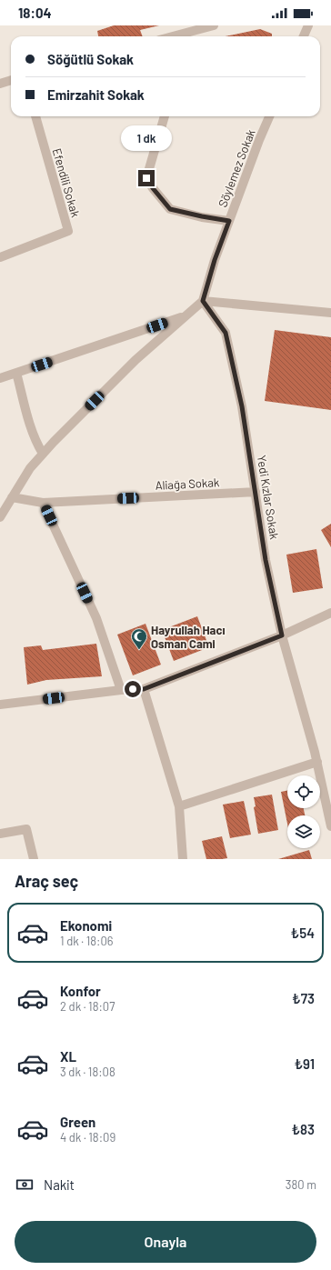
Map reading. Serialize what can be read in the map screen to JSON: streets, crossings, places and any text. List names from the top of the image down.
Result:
{
  "streets": {
    "street": [
      "Söylemez Sokak",
      "Efendili Sokak",
      "Aliağa Sokak",
      "Yedi Kızlar Sokak"
    ]
  },
  "crossings": [
    ["Söylemez Sokak", "Yedi Kızlar Sokak"],
    ["Aliağa Sokak", "Yedi Kızlar Sokak"]
  ],
  "places": {
    "mosque": ["Hayrullah Hacı Osman Cami"]
  },
  "page": {
    "status": "18:04",
    "banner": ["Söğütlü Sokak", "Emirzahit Sokak"],
    "bubble": "1 dk",
    "heading": "Araç seç",
    "list": [
      {
        "name": "Ekonomi",
        "note": "1 dk · 18:06",
        "value": "₺54"
      },
      {
        "name": "Konfor",
        "note": "2 dk · 18:07",
        "value": "₺73"
      },
      {
        "name": "XL",
        "note": "3 dk · 18:08",
        "value": "₺91"
      },
      {
        "name": "Green",
        "note": "4 dk · 18:09",
        "value": "₺83"
      }
    ],
    "pay": ["Nakit", "380 m"],
    "buttons": "Onayla"
  }
}
